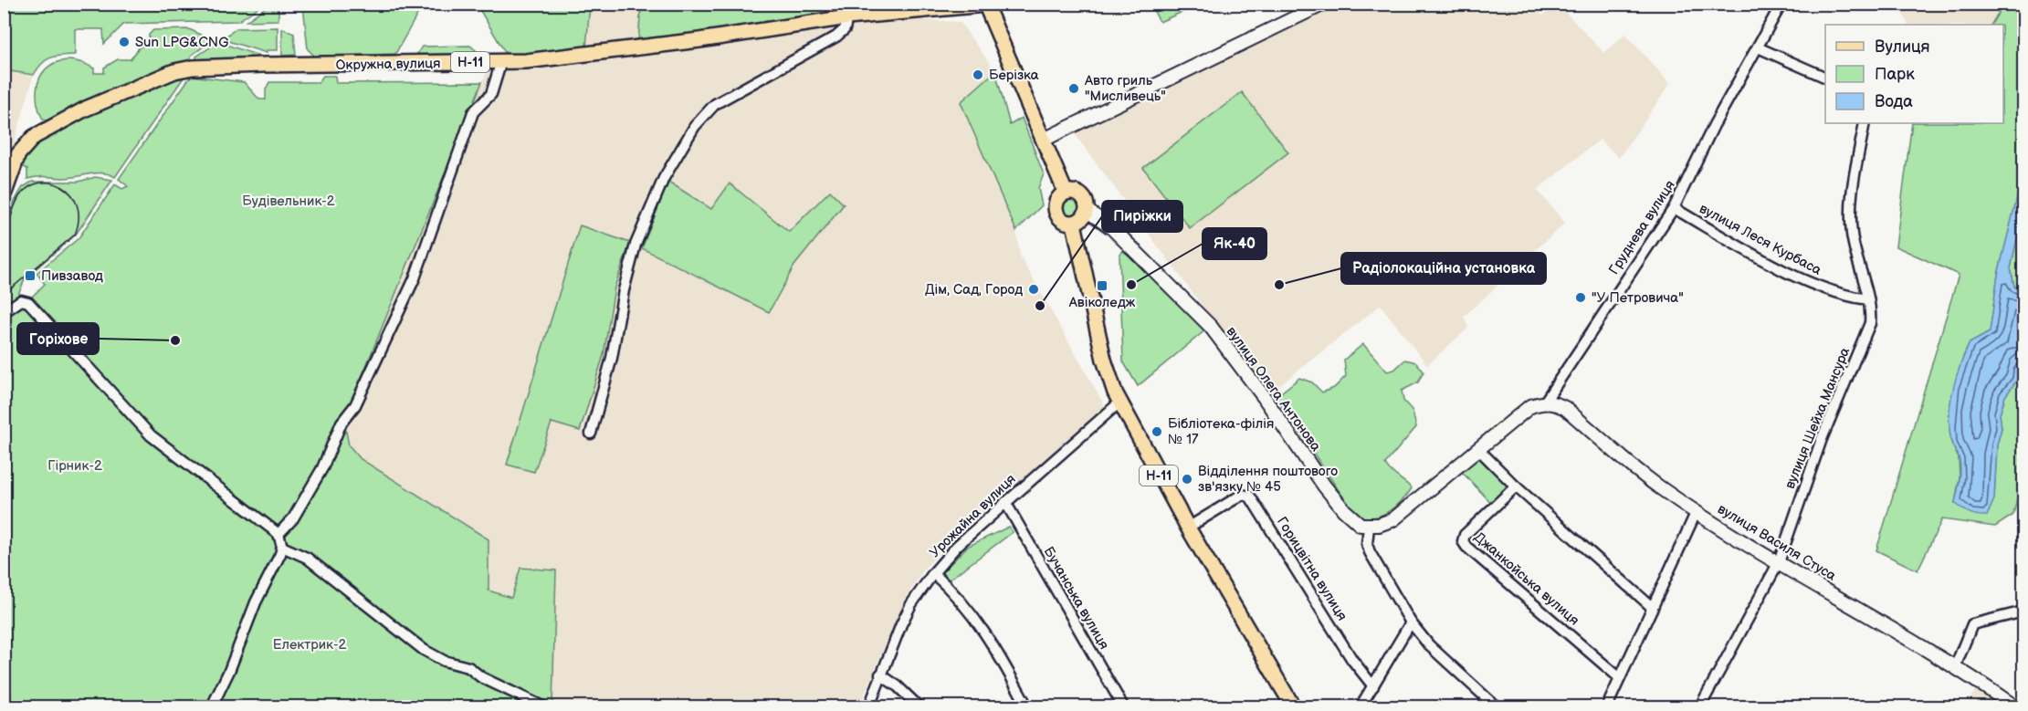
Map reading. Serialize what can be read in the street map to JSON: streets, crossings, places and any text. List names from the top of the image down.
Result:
{
  "streets": {
    "main road": [
      "Н-11",
      "Окружна вулиця",
      "вулиця Олега Антонова",
      "вулиця Василя Стуса"
    ],
    "street": [
      "Груднева вулиця",
      "вулиця Леся Курбаса",
      "вулиця Шейха Мансура",
      "Урожайна вулиця",
      "Горицвітна вулиця",
      "Джанкойська вулиця",
      "Бучанська вулиця"
    ]
  },
  "crossings": [
    ["Н-11", "Окружна вулиця"],
    ["Н-11", "вулиця Олега Антонова"],
    ["Н-11", "Урожайна вулиця"],
    ["Н-11", "Горицвітна вулиця"],
    ["Груднева вулиця", "вулиця Леся Курбаса"],
    ["Груднева вулиця", "вулиця Василя Стуса"],
    ["вулиця Леся Курбаса", "вулиця Шейха Мансура"],
    ["вулиця Шейха Мансура", "вулиця Василя Стуса"],
    ["Урожайна вулиця", "Бучанська вулиця"]
  ],
  "parks": ["Будівельник-2", "Гірник-2", "Електрик-2"],
  "places": {
    "other": [
      "Sun LPG&CNG",
      "Берізка",
      "Авто гриль \"Мисливець\"",
      "Як-40",
      "Радіолокаційна установка",
      "Дім, Сад, Город",
      "\"У Петровича\"",
      "Пиріжки",
      "Горіхове",
      "Бібліотека-філія № 17",
      "Відділення поштового зв'язку № 45"
    ],
    "transit": ["Пивзавод", "Авіколедж"]
  },
  "legend": ["Вулиця", "Парк", "Вода"]
}
